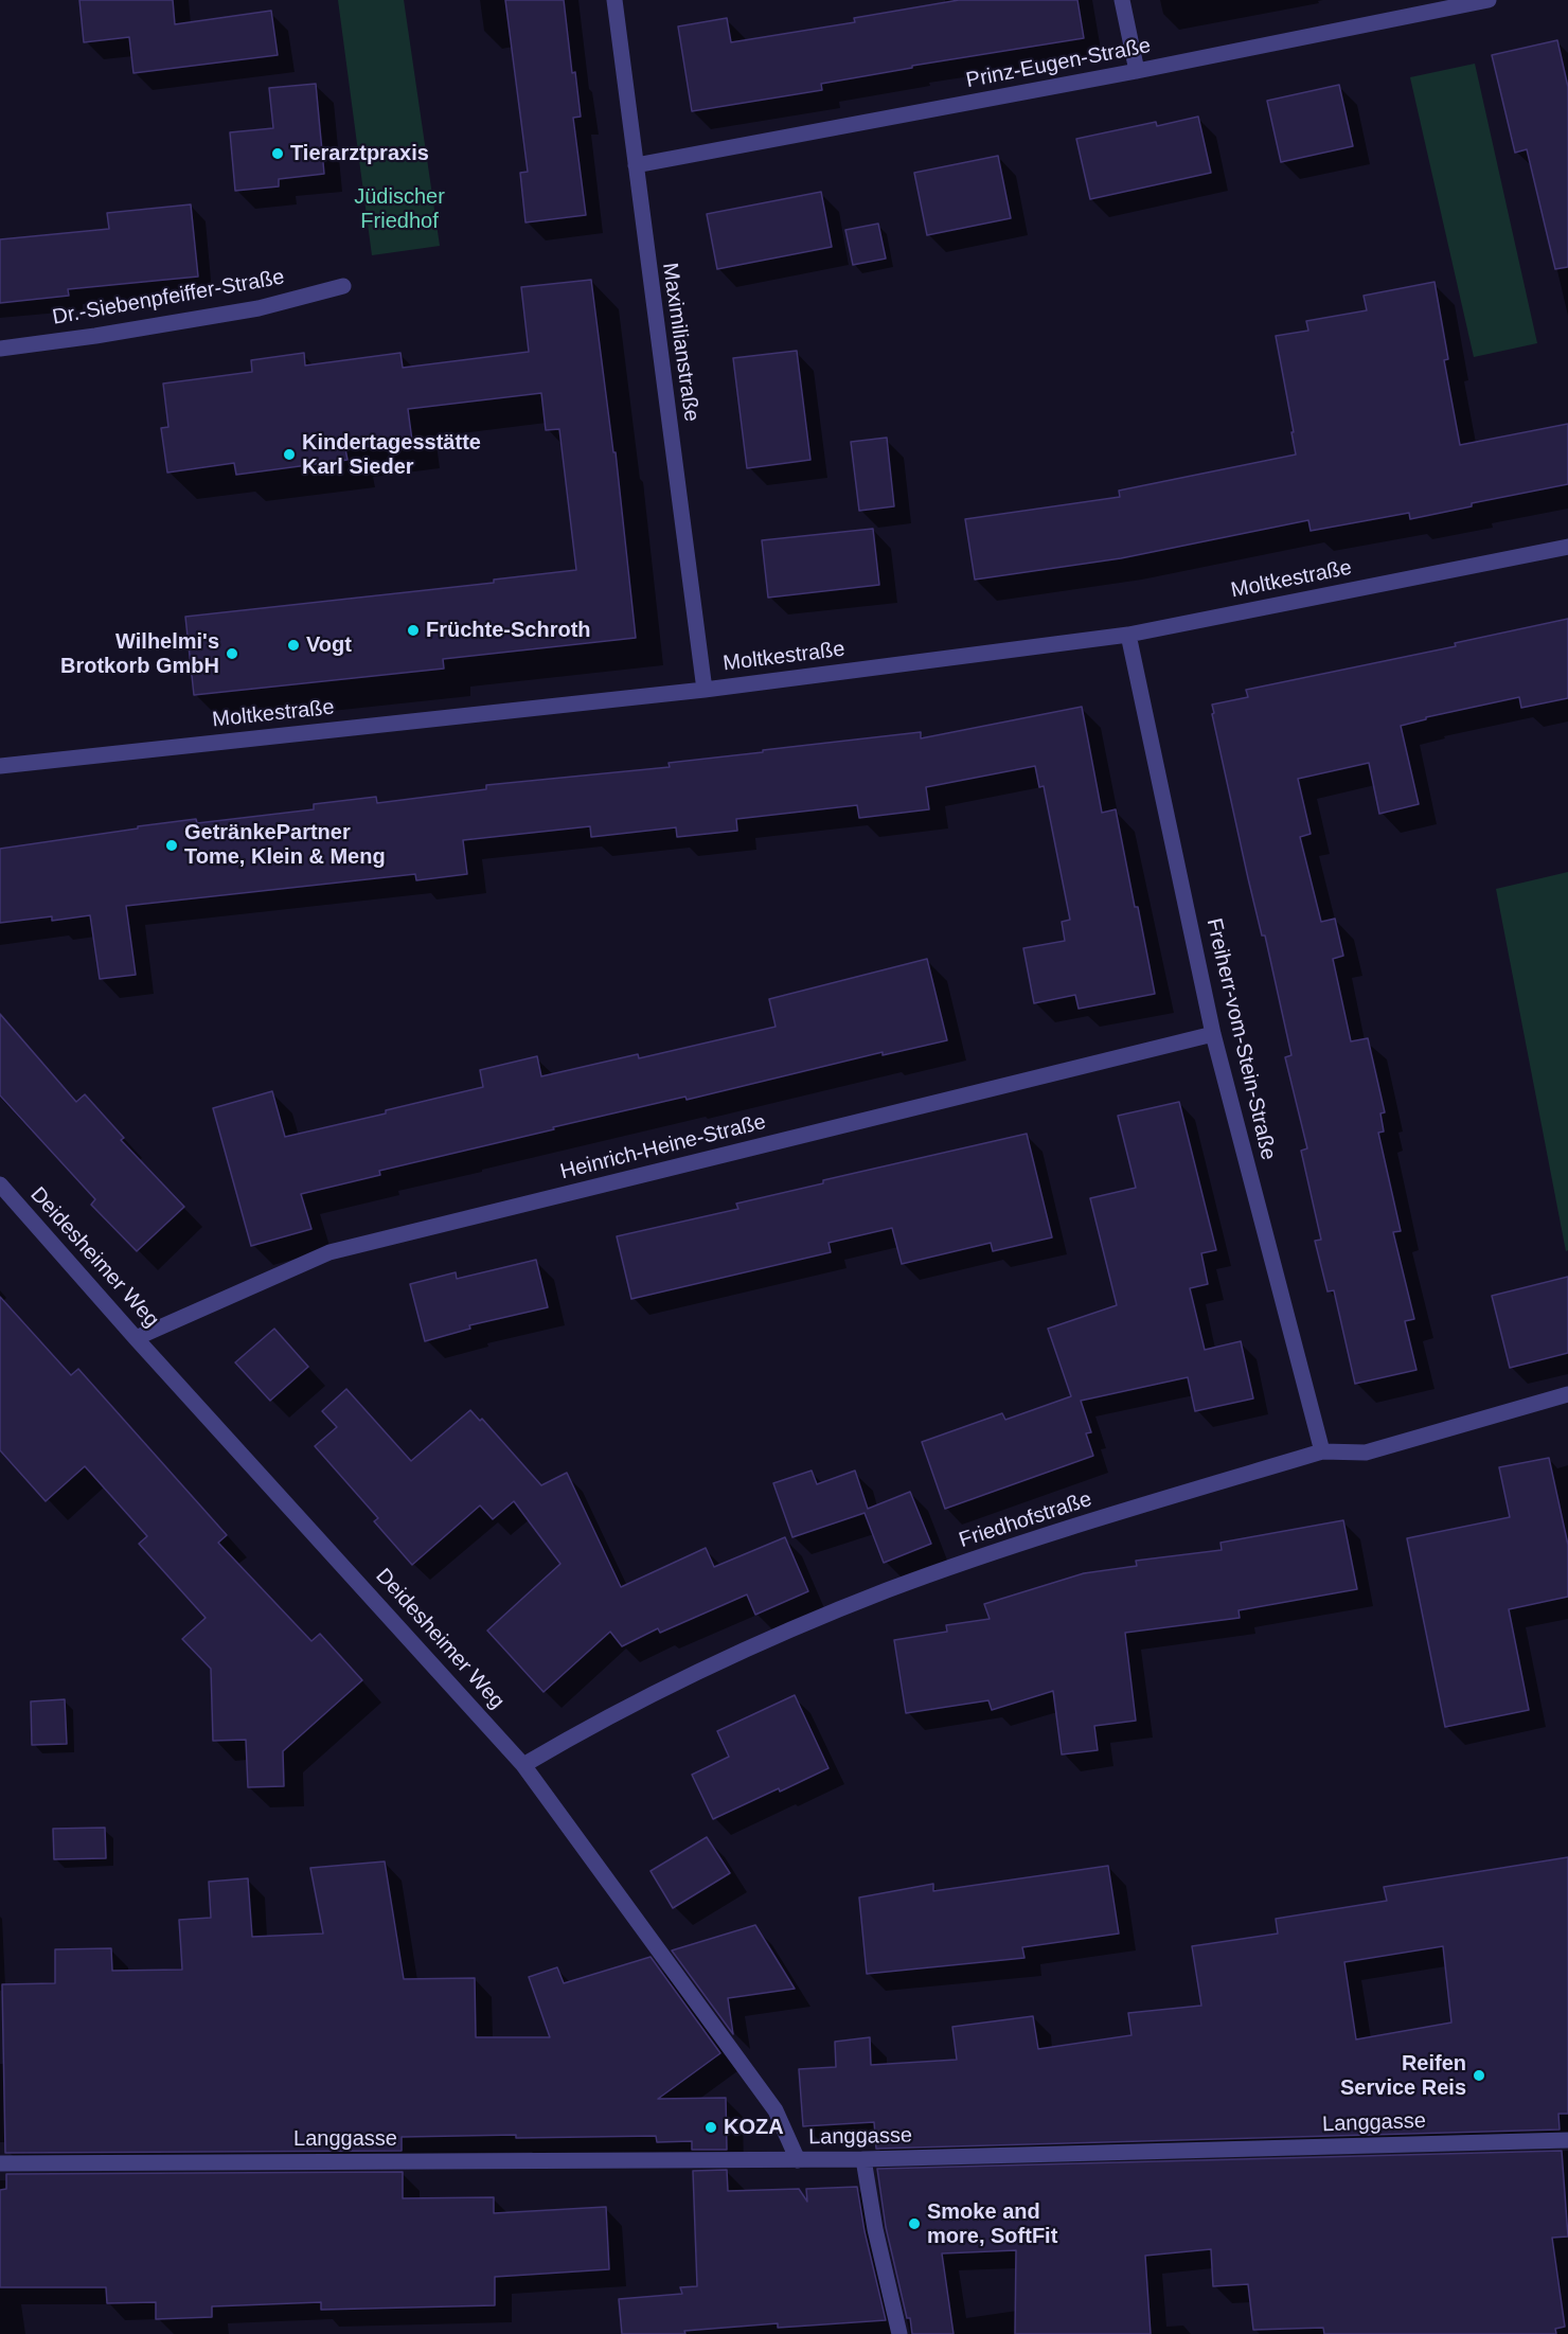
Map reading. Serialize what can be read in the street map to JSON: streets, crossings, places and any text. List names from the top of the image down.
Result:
{
  "streets": {
    "street": [
      "Prinz-Eugen-Straße",
      "Dr.-Siebenpfeiffer-Straße",
      "Maximilianstraße",
      "Moltkestraße",
      "Freiherr-vom-Stein-Straße",
      "Heinrich-Heine-Straße",
      "Deidesheimer Weg",
      "Friedhofstraße",
      "Langgasse"
    ]
  },
  "crossings": [
    ["Prinz-Eugen-Straße", "Maximilianstraße"],
    ["Maximilianstraße", "Moltkestraße"],
    ["Moltkestraße", "Freiherr-vom-Stein-Straße"],
    ["Freiherr-vom-Stein-Straße", "Heinrich-Heine-Straße"],
    ["Freiherr-vom-Stein-Straße", "Friedhofstraße"],
    ["Heinrich-Heine-Straße", "Deidesheimer Weg"],
    ["Deidesheimer Weg", "Friedhofstraße"],
    ["Deidesheimer Weg", "Langgasse"]
  ],
  "parks": ["Jüdischer Friedhof"],
  "places": [
    "Tierarztpraxis",
    "Kindertagesstätte Karl Sieder",
    "Früchte-Schroth",
    "Vogt",
    "Wilhelmi's Brotkorb GmbH",
    "GetränkePartner Tome, Klein & Meng",
    "Reifen Service Reis",
    "KOZA",
    "Smoke and more, SoftFit"
  ]
}
